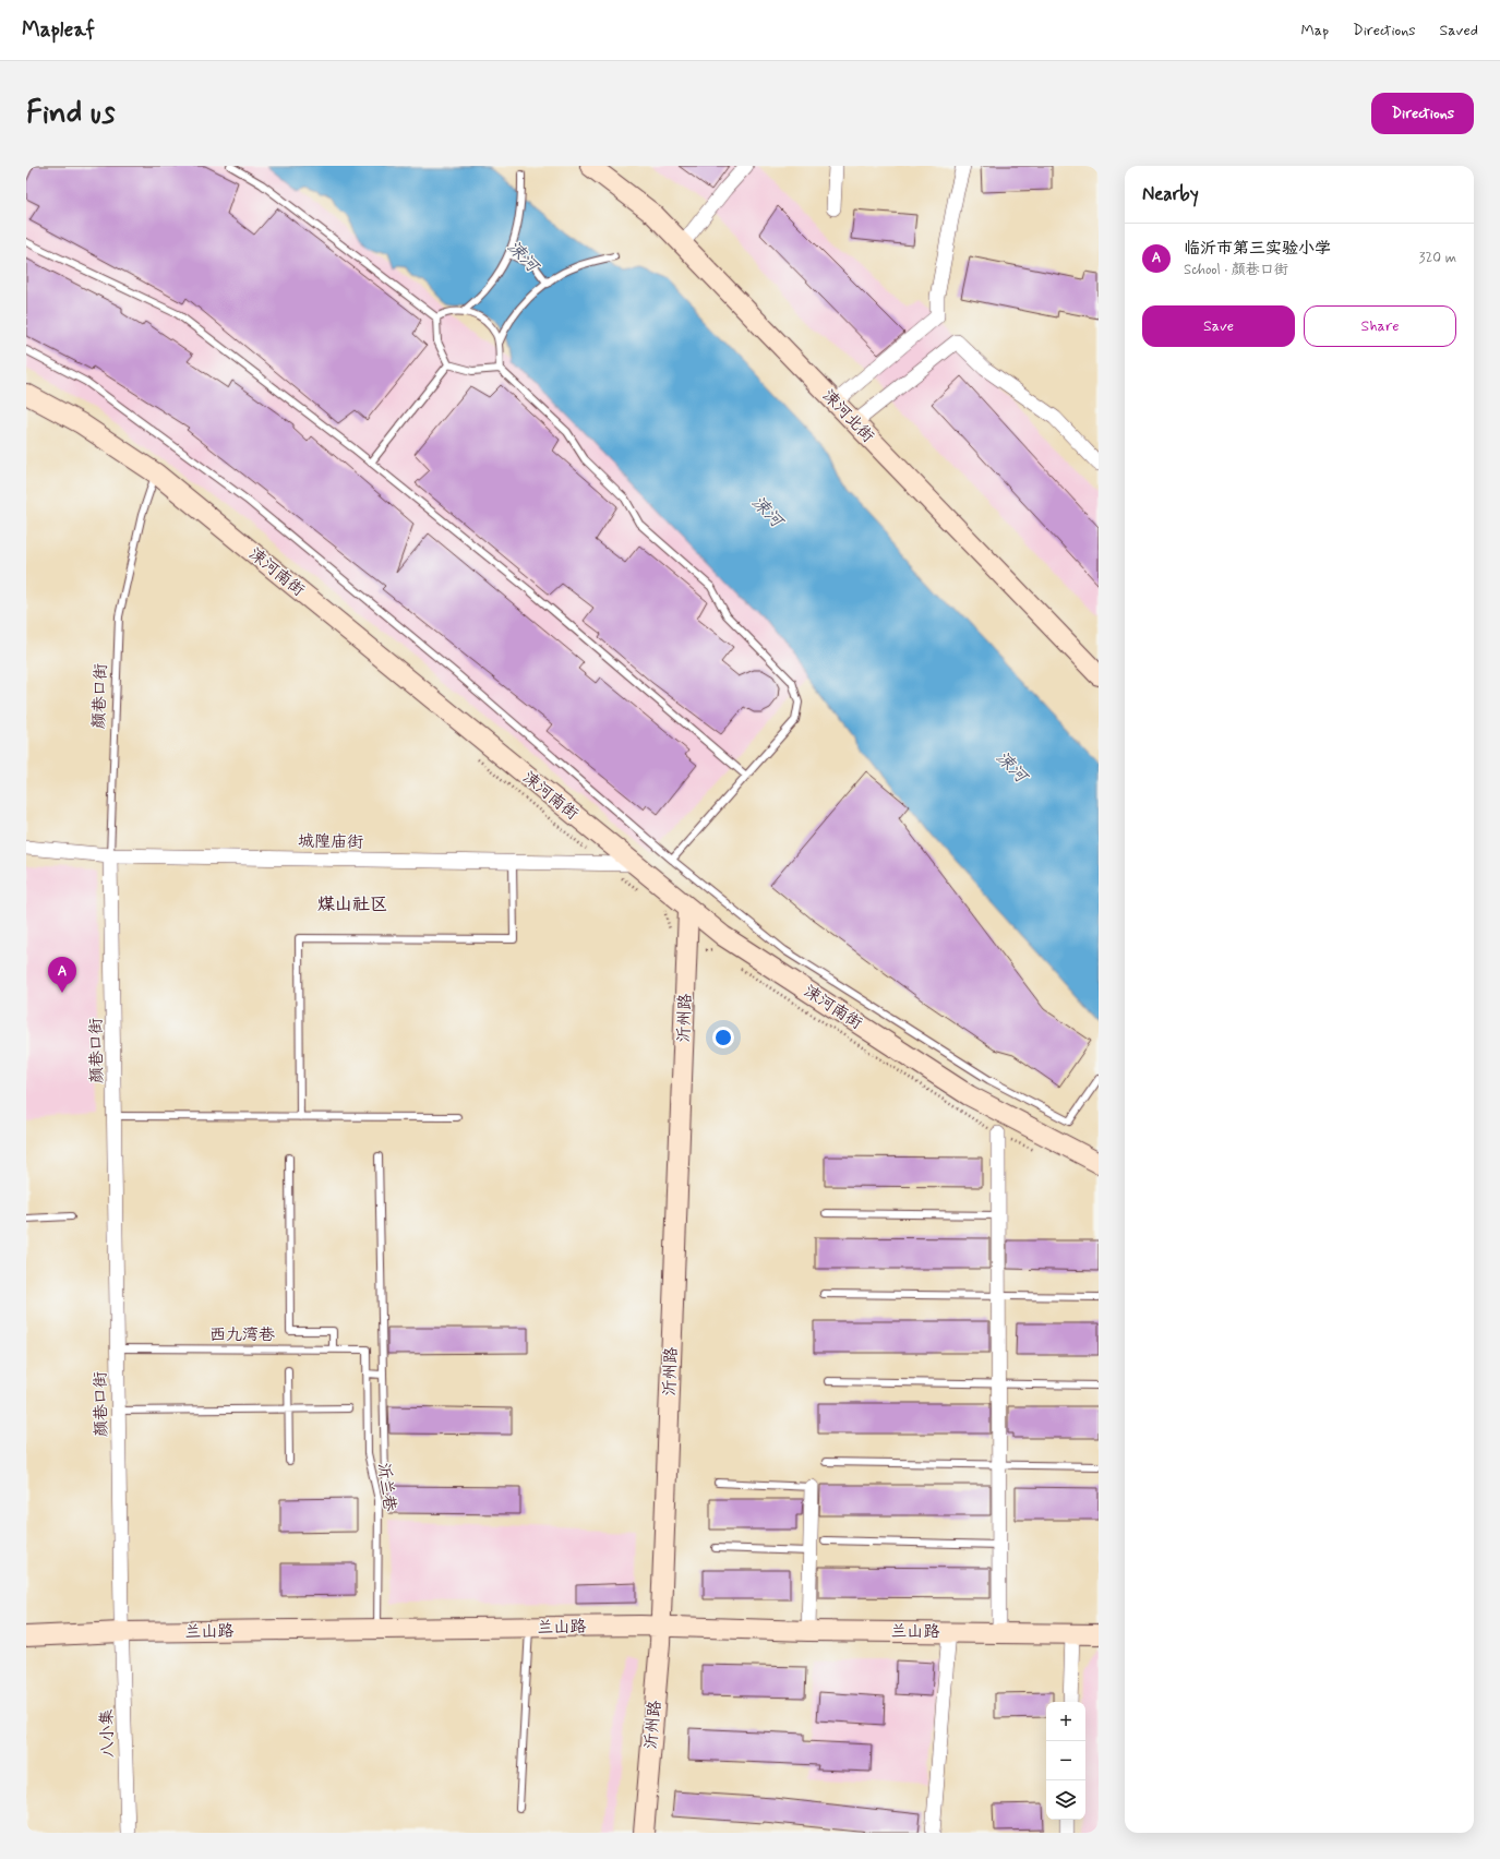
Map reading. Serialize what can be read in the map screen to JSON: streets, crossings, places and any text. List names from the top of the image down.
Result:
{
  "streets": {
    "main road": [
      "涑河北街",
      "涑河南街",
      "沂州路",
      "兰山路"
    ],
    "street": ["颜巷口街", "城隍庙街", "八小集"],
    "lane": ["西九湾巷", "沂兰巷"]
  },
  "crossings": [
    ["涑河南街", "颜巷口街"],
    ["涑河南街", "城隍庙街"],
    ["涑河南街", "沂州路"],
    ["颜巷口街", "城隍庙街"],
    ["颜巷口街", "西九湾巷"],
    ["颜巷口街", "兰山路"],
    ["颜巷口街", "八小集"],
    ["沂州路", "兰山路"],
    ["西九湾巷", "沂兰巷"],
    ["沂兰巷", "兰山路"],
    ["兰山路", "八小集"]
  ],
  "districts": ["煤山社区"],
  "water": ["涑河"],
  "page": {
    "header": "Mapleaf",
    "nav": ["Map", "Directions", "Saved"],
    "buttons": [
      "Directions",
      ["Save", "Share"]
    ],
    "title": "Find us",
    "heading": "Nearby",
    "list": [
      {
        "mark": "A",
        "name": "临沂市第三实验小学",
        "note": "School · 颜巷口街",
        "value": "320 m"
      }
    ],
    "pins": "A",
    "map_buttons": ["+", "−"]
  }
}
